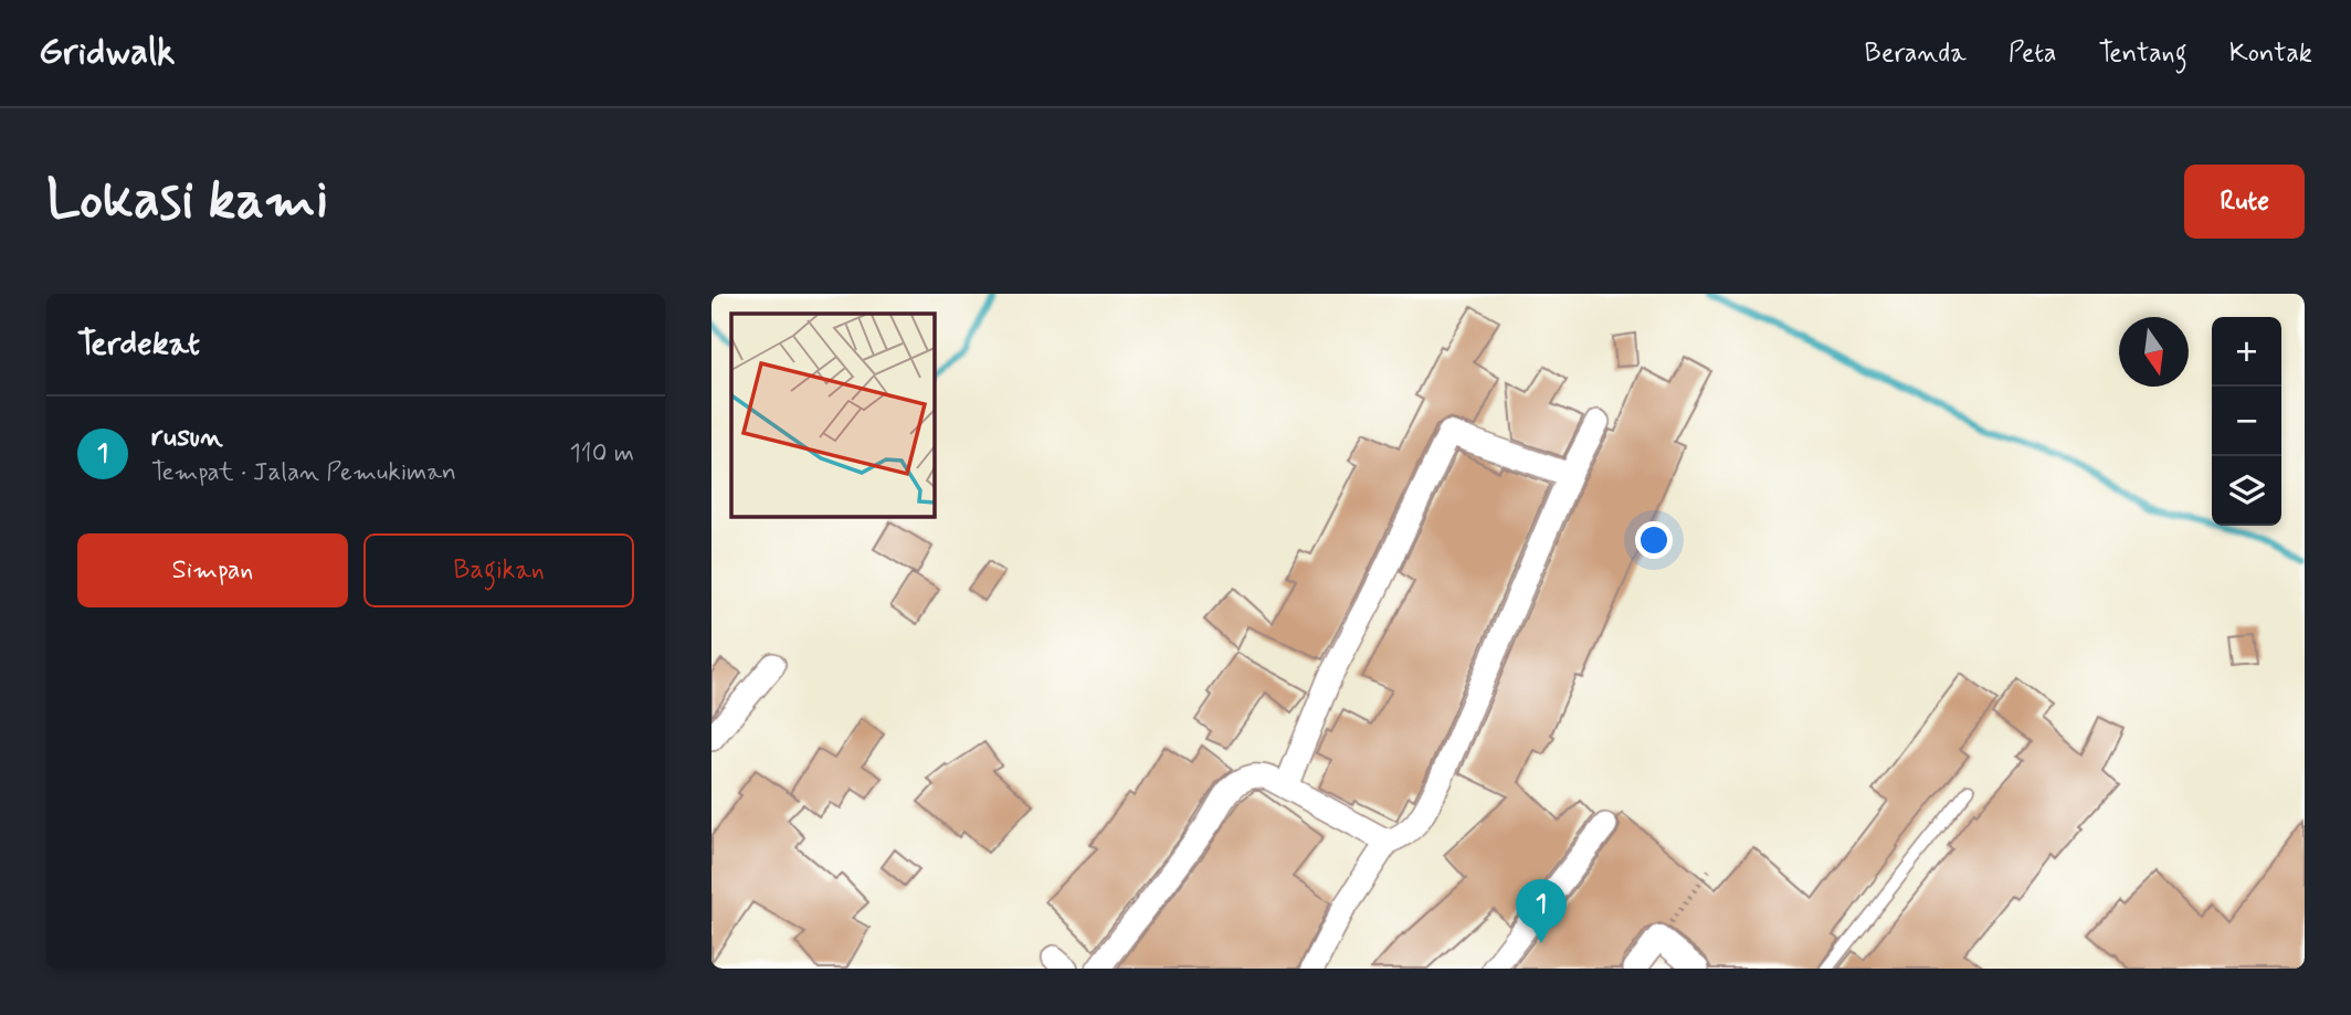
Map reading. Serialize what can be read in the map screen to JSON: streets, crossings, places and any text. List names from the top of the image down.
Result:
{
  "north": "bottom",
  "page": {
    "header": "Gridwalk",
    "nav": [
      "Beranda",
      "Peta",
      "Tentang",
      "Kontak"
    ],
    "buttons": [
      "Rute",
      ["Simpan", "Bagikan"]
    ],
    "title": "Lokasi kami",
    "heading": "Terdekat",
    "map_buttons": ["+", "−"],
    "list": [
      {
        "mark": "1",
        "name": "rusun",
        "note": "Tempat · Jalan Pemukiman",
        "value": "110 m"
      }
    ],
    "pins": "1"
  }
}
